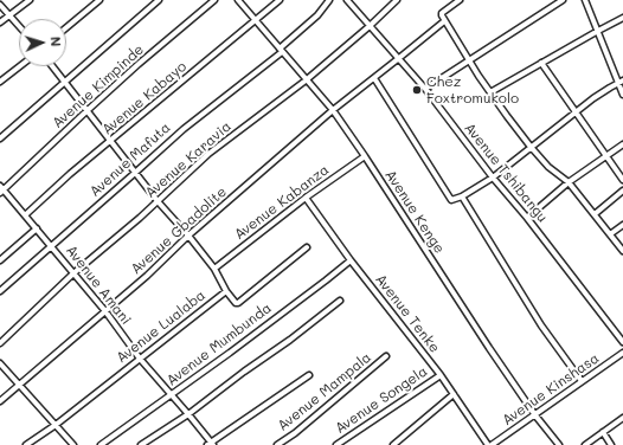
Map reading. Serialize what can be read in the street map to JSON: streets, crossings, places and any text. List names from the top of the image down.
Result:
{
  "streets": {
    "street": [
      "Avenue Kimpinde",
      "Avenue Kabayo",
      "Avenue Mafuta",
      "Avenue Karavia",
      "Avenue Tshibangu",
      "Avenue Kabanza",
      "Avenue Kenge",
      "Avenue Gbadolite",
      "Avenue Amani",
      "Avenue Tenke",
      "Avenue Lualaba",
      "Avenue Mumbunda",
      "Avenue Kinshasa",
      "Avenue Mampala",
      "Avenue Songela"
    ]
  },
  "crossings": [
    ["Avenue Kimpinde", "Avenue Amani"],
    ["Avenue Kabayo", "Avenue Kenge"],
    ["Avenue Kabayo", "Avenue Amani"],
    ["Avenue Mafuta", "Avenue Kenge"],
    ["Avenue Mafuta", "Avenue Amani"],
    ["Avenue Karavia", "Avenue Tshibangu"],
    ["Avenue Karavia", "Avenue Kenge"],
    ["Avenue Karavia", "Avenue Amani"],
    ["Avenue Tshibangu", "Avenue Gbadolite"],
    ["Avenue Kabanza", "Avenue Kenge"],
    ["Avenue Kabanza", "Avenue Tenke"],
    ["Avenue Kenge", "Avenue Gbadolite"],
    ["Avenue Kenge", "Avenue Kinshasa"],
    ["Avenue Gbadolite", "Avenue Amani"],
    ["Avenue Amani", "Avenue Lualaba"],
    ["Avenue Amani", "Avenue Mumbunda"],
    ["Avenue Tenke", "Avenue Mumbunda"],
    ["Avenue Tenke", "Avenue Songela"]
  ],
  "places": ["Chez Foxtromukolo"],
  "north": "right"
}
